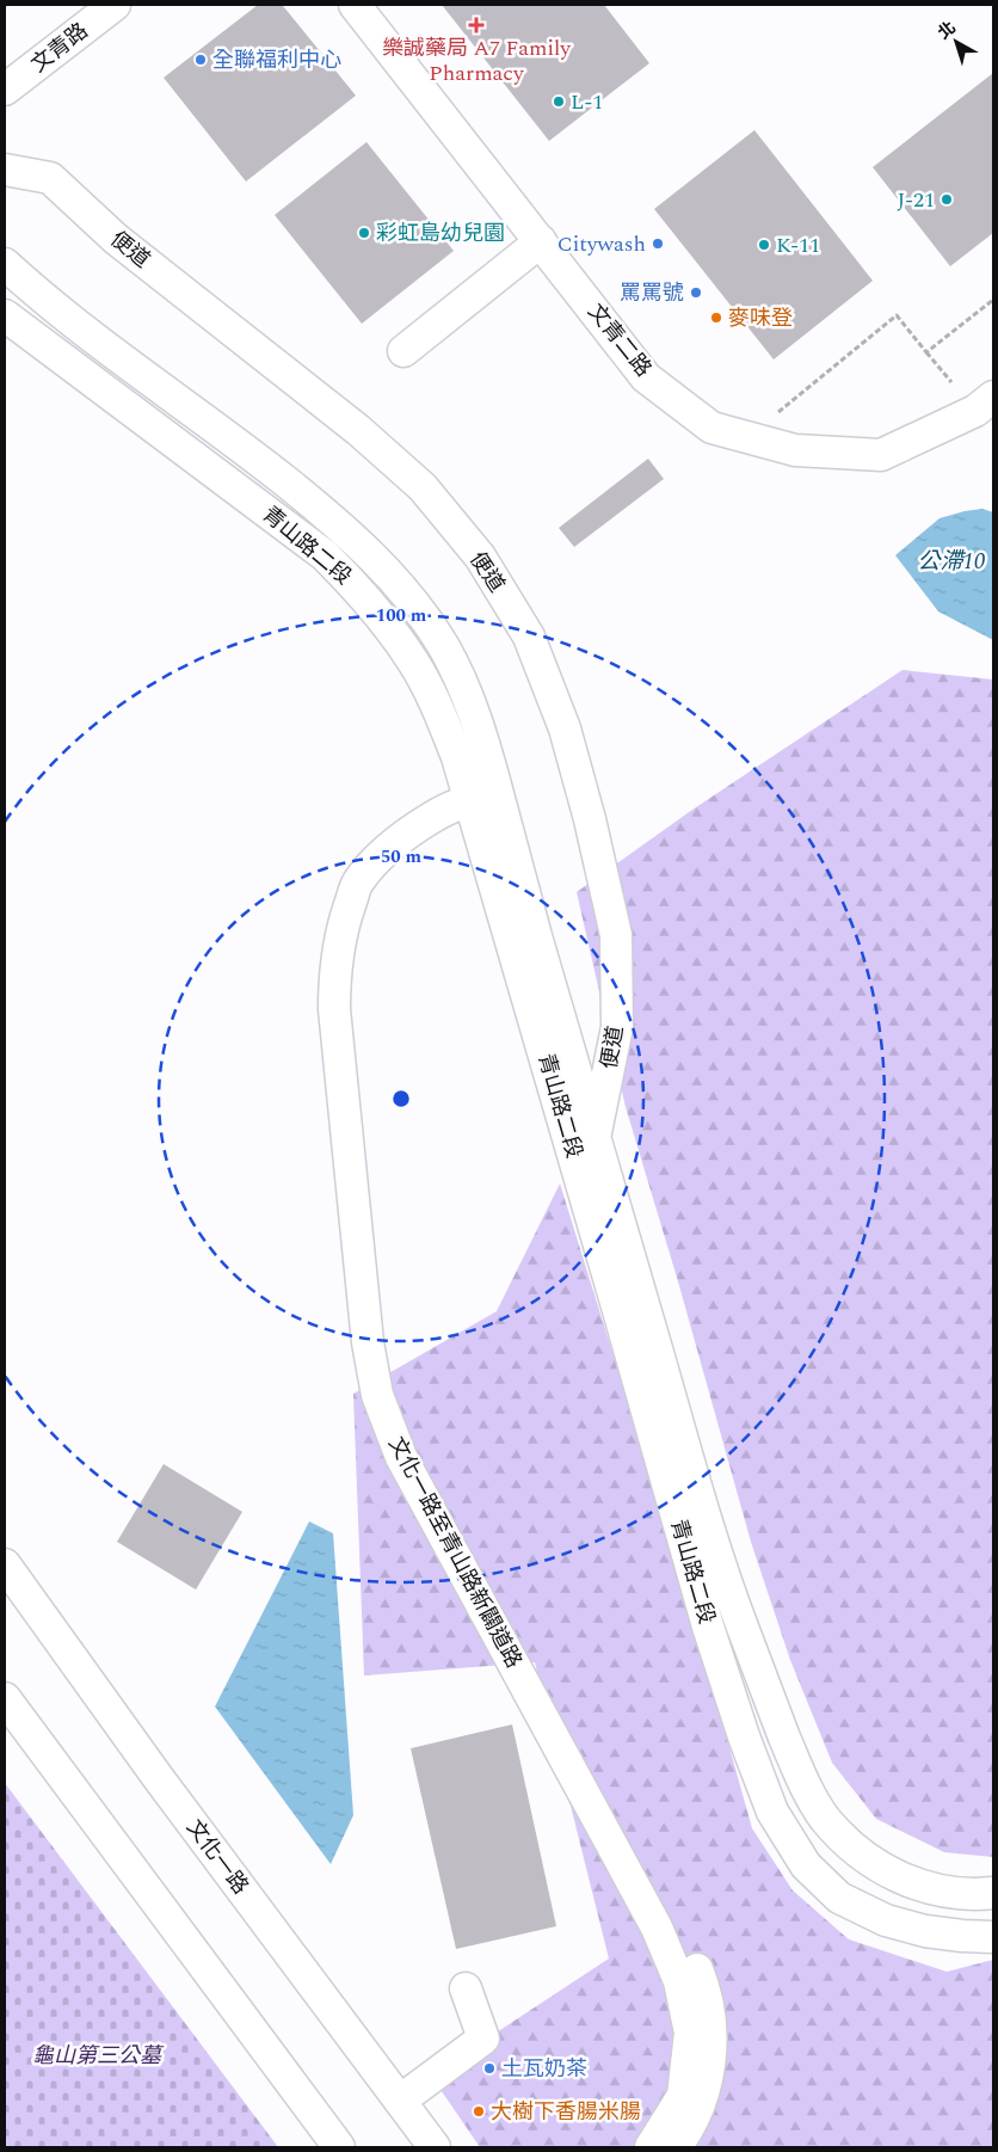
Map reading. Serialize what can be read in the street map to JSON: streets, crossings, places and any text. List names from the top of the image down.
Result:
{
  "streets": {
    "street": [
      "文青路",
      "便道",
      "文青二路",
      "青山路二段",
      "文化一路至青山路新闢道路",
      "文化一路"
    ]
  },
  "crossings": [
    ["便道", "青山路二段"],
    ["青山路二段", "文化一路至青山路新闢道路"]
  ],
  "water": ["公滯10"],
  "parks": ["龜山第三公墓"],
  "places": {
    "health": ["樂誠藥局 A7 Family Pharmacy"],
    "other": [
      "全聯福利中心",
      "L-1",
      "J-21",
      "彩虹島幼兒園",
      "Citywash",
      "K-11",
      "罵罵號",
      "麥味登",
      "土瓦奶茶",
      "大樹下香腸米腸"
    ]
  },
  "north": "top left",
  "rings": ["100 m", "50 m"]
}
